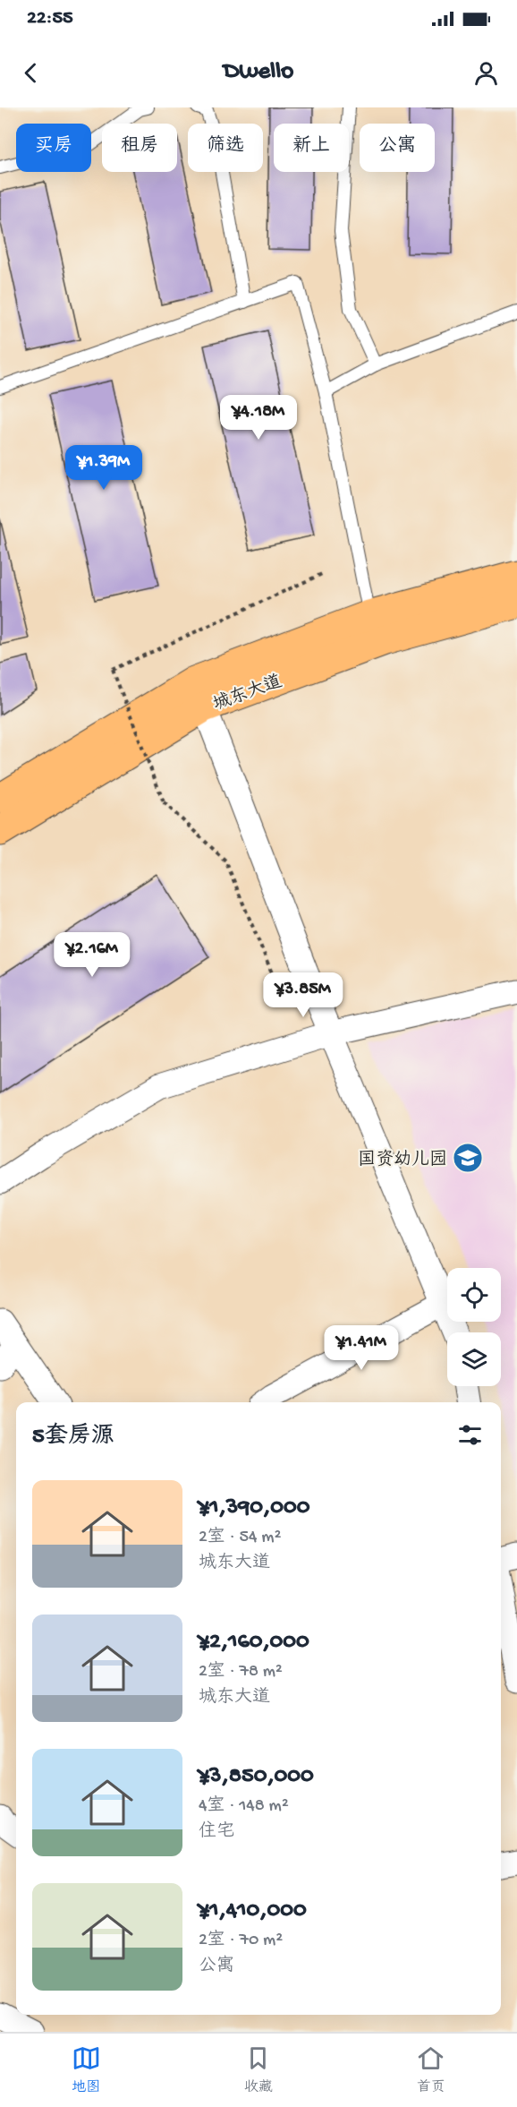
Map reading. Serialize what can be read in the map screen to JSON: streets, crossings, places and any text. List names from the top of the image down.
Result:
{
  "streets": {
    "main road": ["城东大道"]
  },
  "places": {
    "school or university": ["国资幼儿园"]
  },
  "page": {
    "status": "22:55",
    "header": "Dwello",
    "chip": [
      "买房",
      "租房",
      "筛选",
      "新上",
      "公寓"
    ],
    "price": [
      "¥4.18M",
      "¥1.39M",
      "¥2.16M",
      "¥3.85M",
      "¥1.41M"
    ],
    "heading": "5套房源",
    "list": [
      {
        "name": "¥1,390,000",
        "note": "2室 · 54 m² · 城东大道"
      },
      {
        "name": "¥2,160,000",
        "note": "2室 · 78 m² · 城东大道"
      },
      {
        "name": "¥3,850,000",
        "note": "4室 · 148 m² · 住宅"
      },
      {
        "name": "¥1,410,000",
        "note": "2室 · 70 m² · 公寓"
      }
    ],
    "tabs": ["地图", "收藏", "首页"]
  }
}
